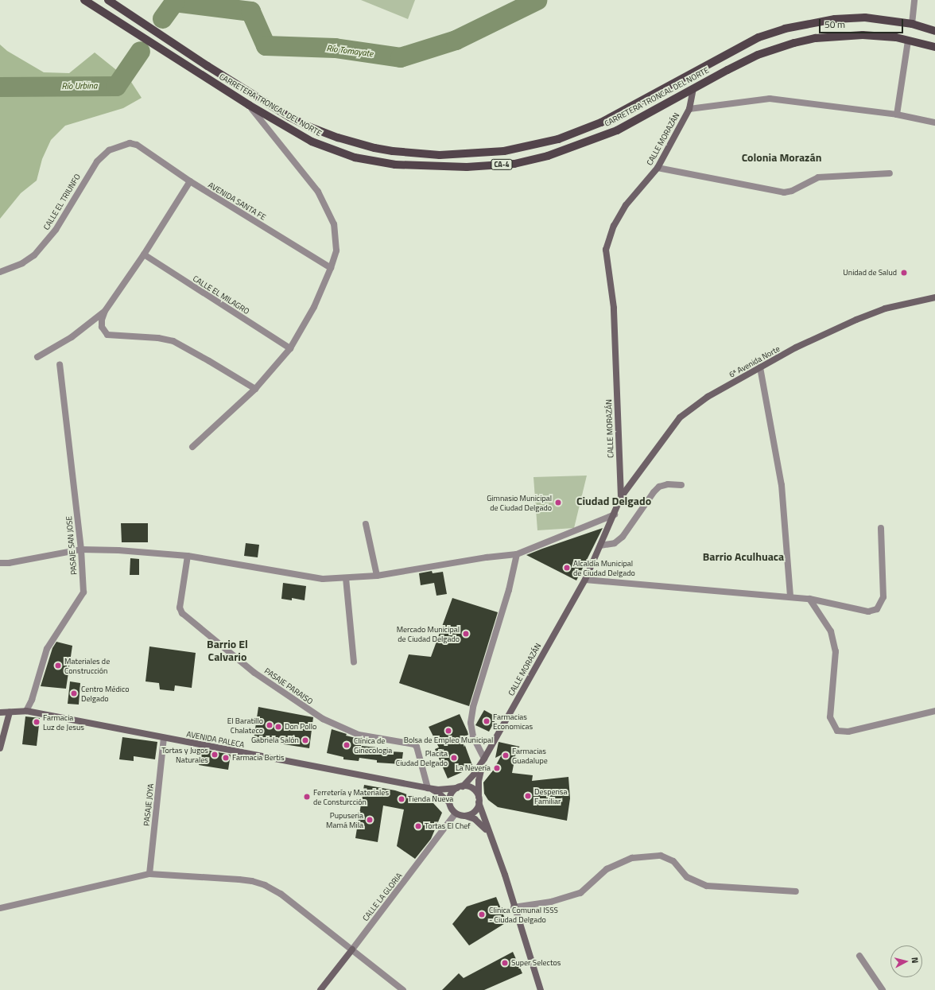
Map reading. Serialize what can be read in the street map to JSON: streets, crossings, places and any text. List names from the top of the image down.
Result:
{
  "streets": {
    "main road": [
      "CARRETERA TRONCAL DEL NORTE",
      "CALLE MORAZÁN",
      "CA-4",
      "6ª Avenida Norte",
      "AVENIDA PALECA",
      "CALLE LA GLORIA"
    ],
    "street": [
      "AVENIDA SANTA FE",
      "CALLE EL TRIUNFO",
      "CALLE EL MILAGRO",
      "PASAJE SAN JOSE",
      "PASAJE PARAISO",
      "PASAJE JOYA"
    ]
  },
  "crossings": [
    ["CARRETERA TRONCAL DEL NORTE", "CALLE MORAZÁN"],
    ["CALLE MORAZÁN", "6ª Avenida Norte"],
    ["CALLE MORAZÁN", "AVENIDA PALECA"],
    ["CALLE MORAZÁN", "CALLE LA GLORIA"],
    ["AVENIDA SANTA FE", "CALLE EL TRIUNFO"],
    ["PASAJE SAN JOSE", "AVENIDA PALECA"],
    ["PASAJE PARAISO", "AVENIDA PALECA"],
    ["AVENIDA PALECA", "PASAJE JOYA"],
    ["AVENIDA PALECA", "CALLE LA GLORIA"]
  ],
  "districts": [
    "Colonia Morazán",
    "Ciudad Delgado",
    "Barrio Aculhuaca",
    "Barrio El Calvario"
  ],
  "water": ["Río Tomayate", "Río Urbina"],
  "places": [
    "Unidad de Salud",
    "Gimnasio Municipal de Ciudad Delgado",
    "Alcaldía Municipal de Ciudad Delgado",
    "Mercado Municipal de Ciudad Delgado",
    "Materiales de Construcción",
    "Centro Médico Delgado",
    "Farmacias Economicas",
    "Farmacia Luz de Jesus",
    "El Baratillo Chalateco",
    "Don Pollo",
    "Bolsa de Empleo Municipal",
    "Gabriela Salón",
    "Clínica de Ginecologia",
    "Tortas y Jugos Naturales",
    "Farmacias Guadalupe",
    "Farmacia Bertis",
    "Placita Ciudad Delgado",
    "La Nevería",
    "Despensa Familiar",
    "Ferretería y Materiales de Consturcción",
    "Tienda Nueva",
    "Pupuseria Mamá Mila",
    "Tortas El Chef",
    "Clinica Comunal ISSS - Ciudad Delgado",
    "Super Selectos"
  ],
  "scale_bar": "50 m",
  "north": "right"
}
